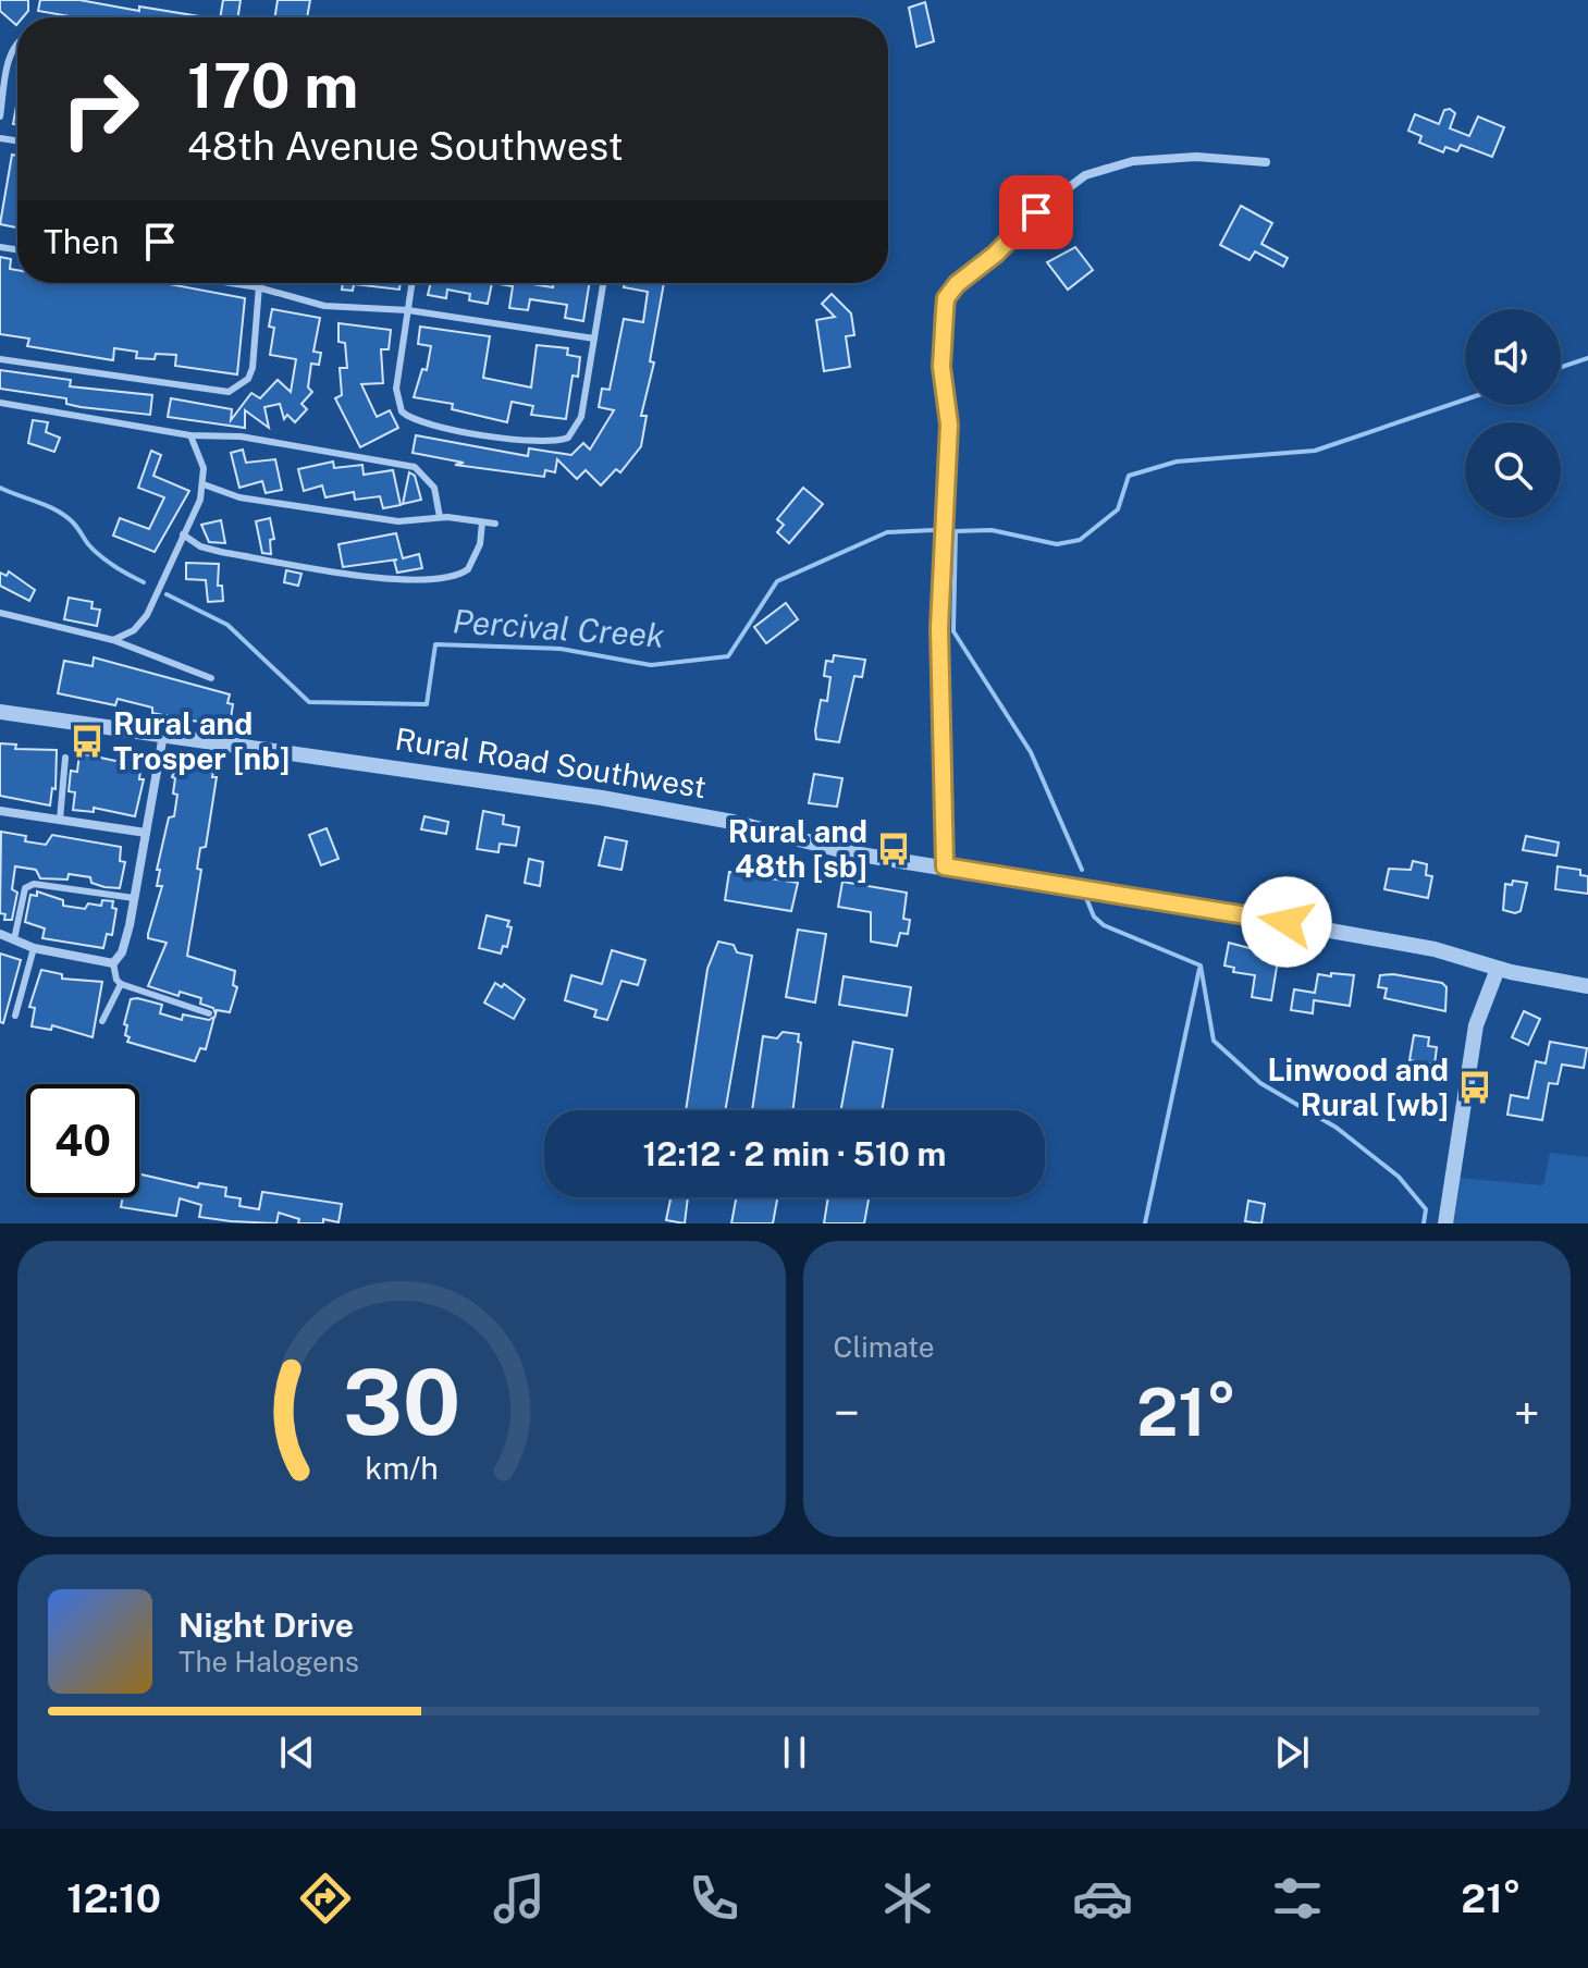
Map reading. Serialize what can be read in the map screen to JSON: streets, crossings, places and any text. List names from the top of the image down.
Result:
{
  "streets": {
    "street": ["Rural Road Southwest"]
  },
  "water": ["Percival Creek"],
  "places": {
    "bus stop": ["Rural and Trosper [nb]", "Rural and 48th [sb]", "Linwood and Rural [wb]"]
  },
  "page": {
    "turn": ["170 m", "48th Avenue Southwest"],
    "then": "Then",
    "limit": "40",
    "trip": "12:12 · 2 min · 510 m",
    "tile": "Climate",
    "heat": ["−", "21°", "+"],
    "song": ["Night Drive", "The Halogens"],
    "tabs": ["12:10", "21°"],
    "gauge": ["30", "km/h"]
  }
}
